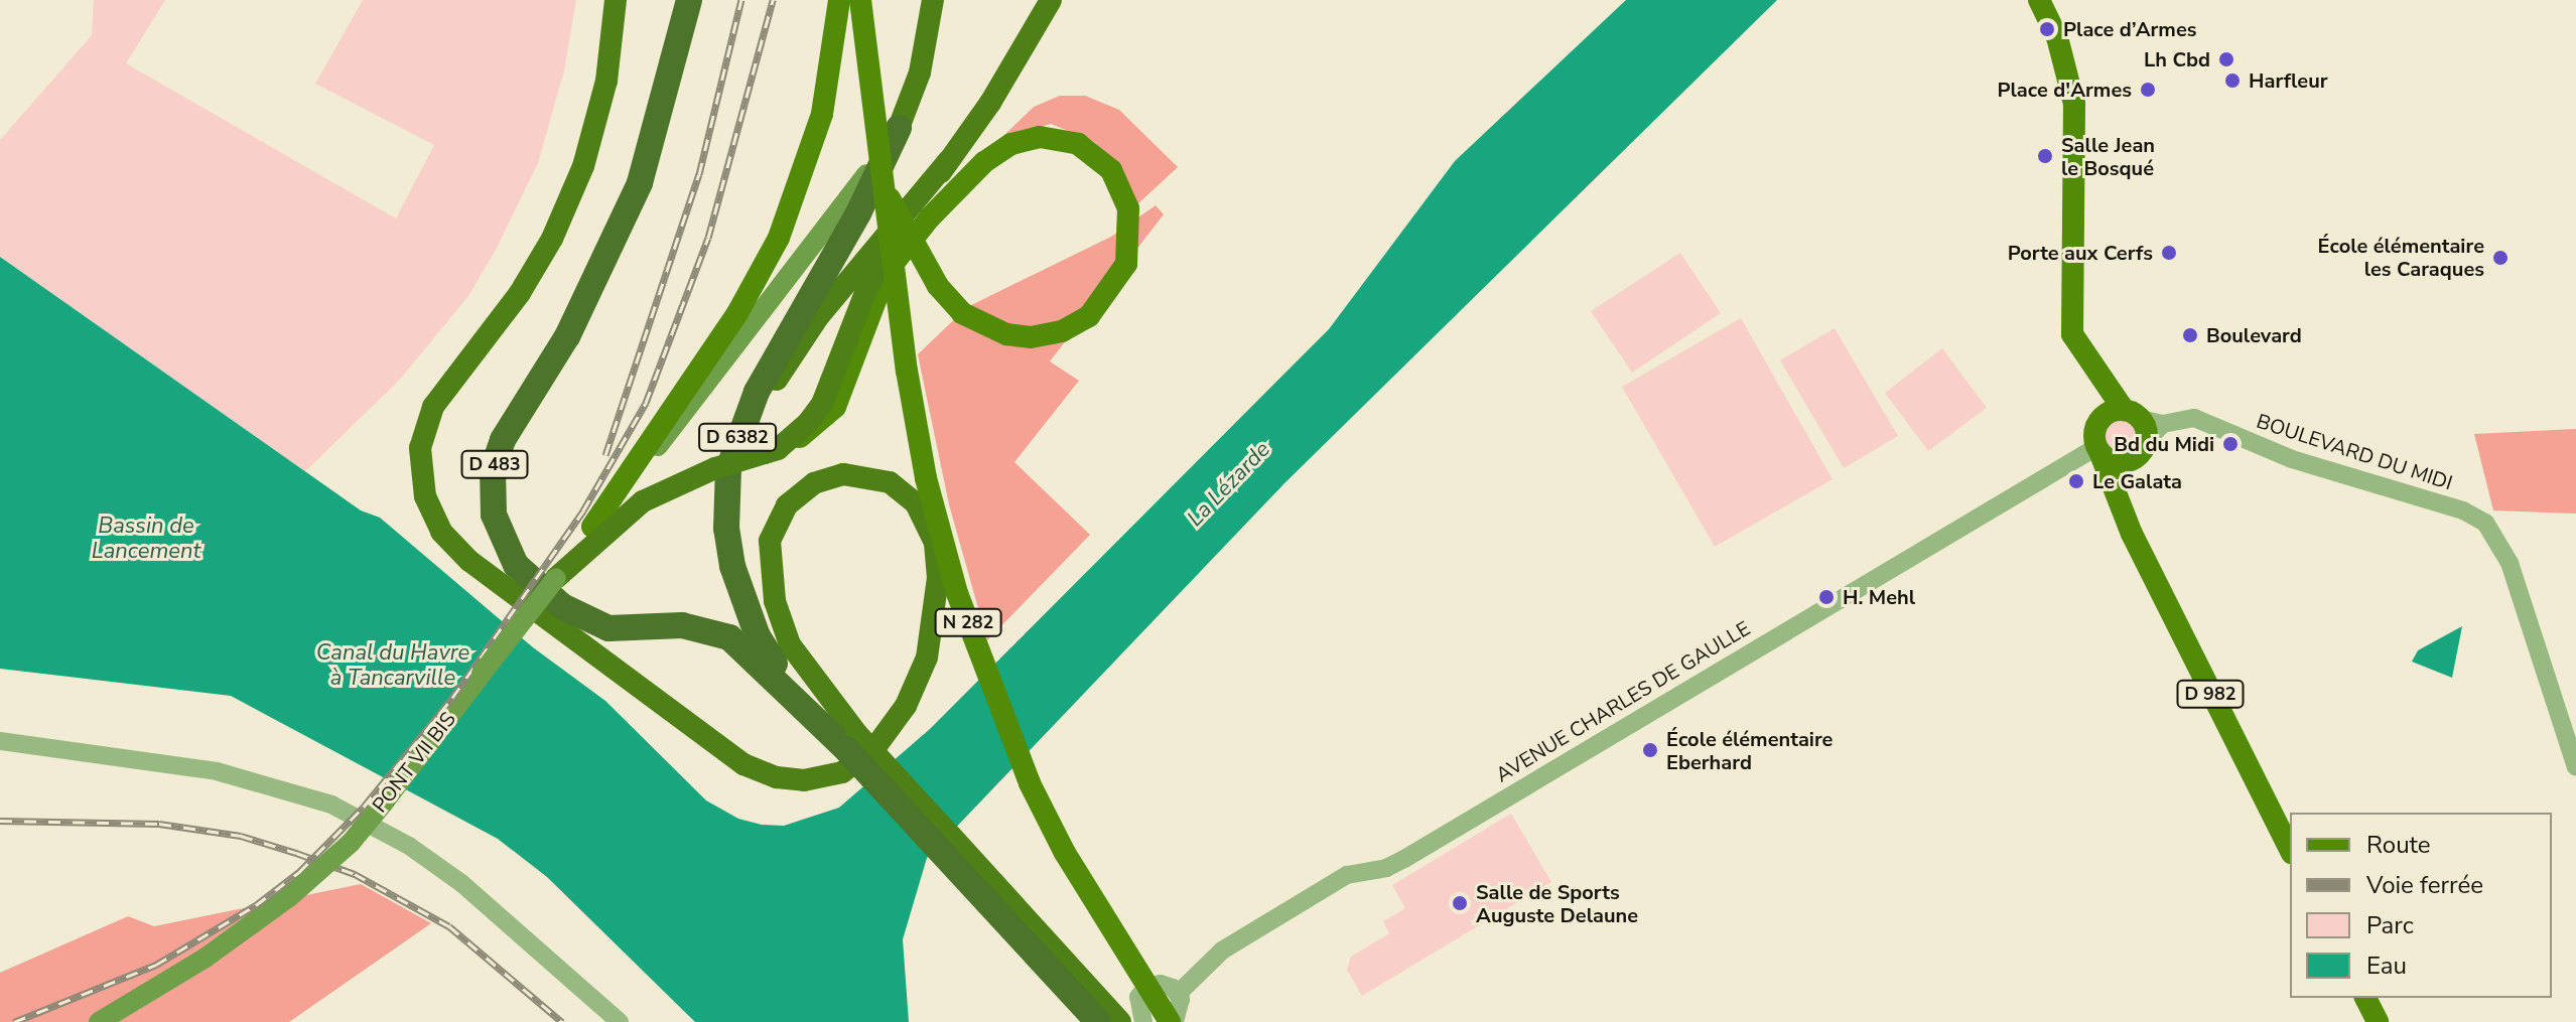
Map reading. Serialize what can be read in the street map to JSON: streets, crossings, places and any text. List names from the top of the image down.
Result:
{
  "streets": {
    "highway": ["D 6382", "D 483"],
    "main road": ["N 282", "D 982", "PONT VII BIS"],
    "street": ["BOULEVARD DU MIDI", "AVENUE CHARLES DE GAULLE"]
  },
  "crossings": [
    ["D 6382", "D 483"],
    ["D 6382", "PONT VII BIS"],
    ["D 982", "AVENUE CHARLES DE GAULLE"]
  ],
  "water": ["La Lézarde", "Bassin de Lancement", "Canal du Havre à Tancarville"],
  "places": [
    "Place d’Armes",
    "Lh Cbd",
    "Harfleur",
    "Place d'Armes",
    "Salle Jean le Bosqué",
    "Porte aux Cerfs",
    "École élémentaire les Caraques",
    "Boulevard",
    "Bd du Midi",
    "Le Galata",
    "H. Mehl",
    "École élémentaire Eberhard",
    "Salle de Sports Auguste Delaune"
  ],
  "legend": [
    "Route",
    "Voie ferrée",
    "Parc",
    "Eau"
  ]
}
